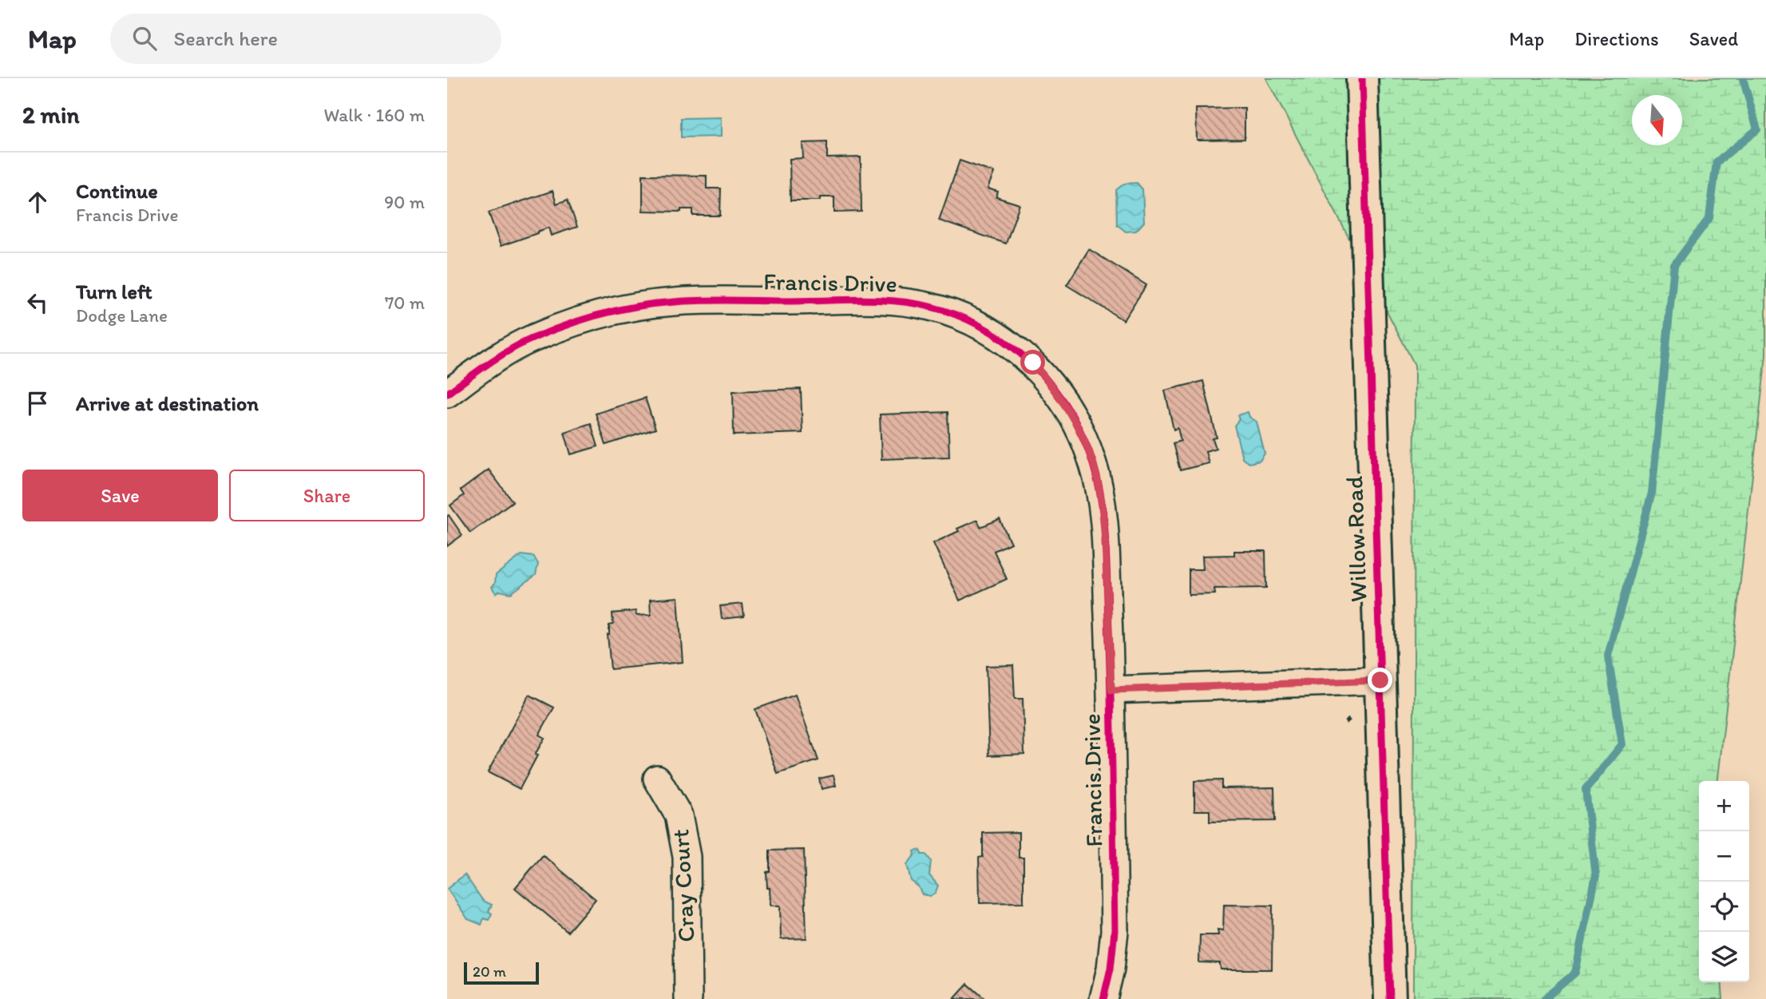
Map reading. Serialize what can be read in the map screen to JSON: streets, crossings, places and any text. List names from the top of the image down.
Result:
{
  "streets": {
    "street": ["Francis Drive", "Willow Road", "Cray Court"]
  },
  "scale_bar": "20 m",
  "north": "bottom",
  "page": {
    "header": "Map",
    "search": "Search here",
    "nav": ["Map", "Directions", "Saved"],
    "heading": ["2 min", "Walk · 160 m"],
    "list": [
      ["Continue", "Francis Drive", "90 m"],
      ["Turn left", "Dodge Lane", "70 m"],
      "Arrive at destination"
    ],
    "buttons": ["Save", "Share"],
    "map_buttons": ["+", "−"],
    "scale": "20 m"
  }
}
